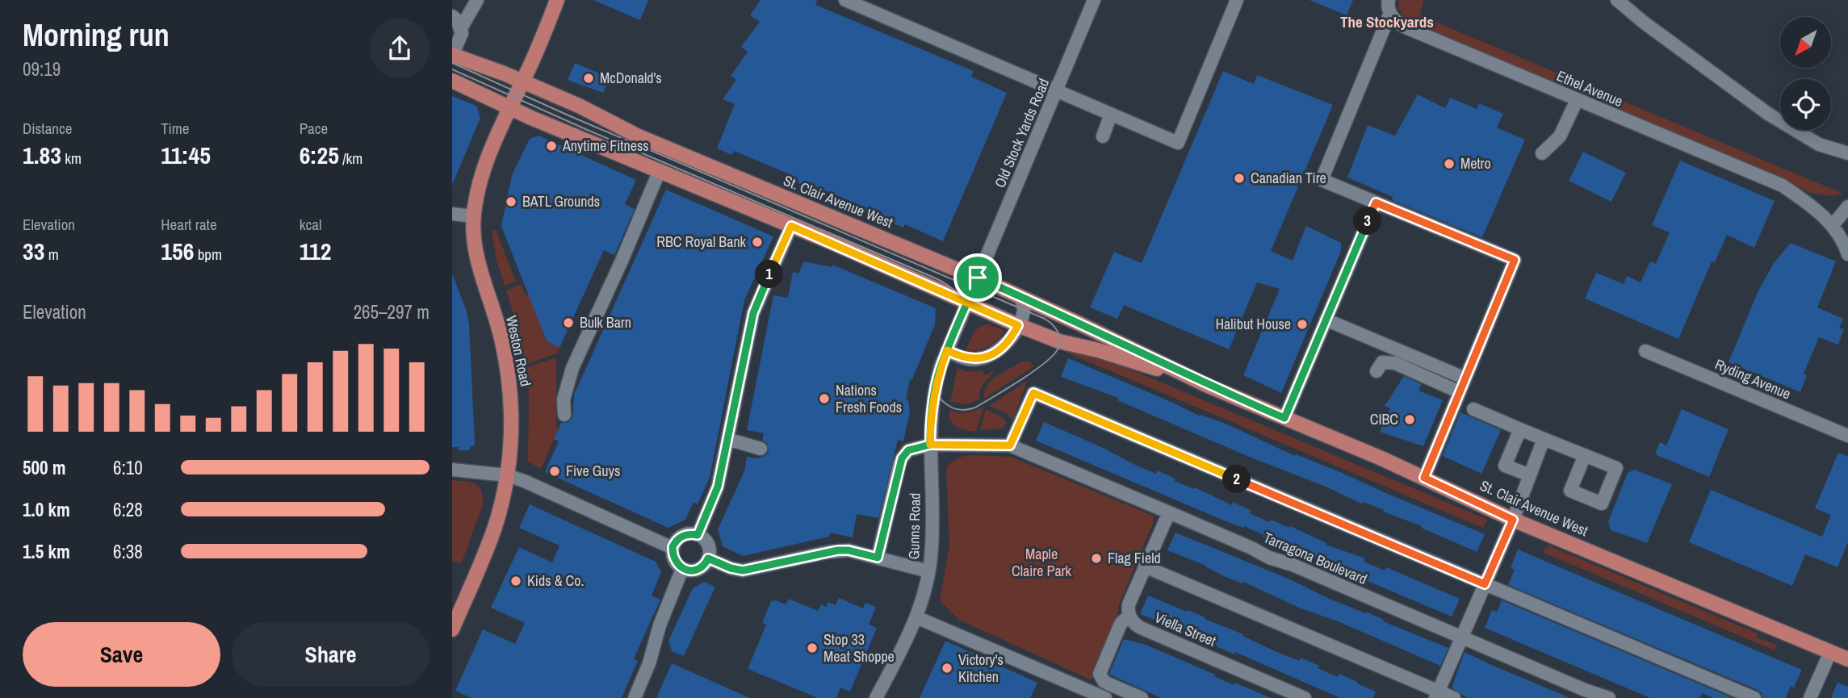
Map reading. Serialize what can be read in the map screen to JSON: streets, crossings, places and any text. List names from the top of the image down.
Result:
{
  "streets": {
    "main road": ["St. Clair Avenue West", "Weston Road"],
    "street": [
      "Ethel Avenue",
      "Old Stock Yards Road",
      "Ryding Avenue",
      "Gunns Road",
      "Tarragona Boulevard",
      "Viella Street"
    ]
  },
  "crossings": [
    ["Old Stock Yards Road", "St. Clair Avenue West"],
    ["Old Stock Yards Road", "Gunns Road"],
    ["St. Clair Avenue West", "Weston Road"],
    ["St. Clair Avenue West", "Gunns Road"]
  ],
  "districts": ["The Stockyards"],
  "parks": ["Maple Claire Park"],
  "places": [
    "McDonald's",
    "Anytime Fitness",
    "Metro",
    "Canadian Tire",
    "BATL Grounds",
    "RBC Royal Bank",
    "Bulk Barn",
    "Halibut House",
    "Nations Fresh Foods",
    "CIBC",
    "Five Guys",
    "Flag Field",
    "Kids & Co.",
    "Stop 33 Meat Shoppe",
    "Victory's Kitchen"
  ],
  "north": "bottom left",
  "page": {
    "heading": ["Morning run", "09:19"],
    "stats": [
      ["Distance", "1.83 km"],
      ["Time", "11:45"],
      ["Pace", "6:25 /km"],
      ["Elevation", "33 m"],
      ["Heart rate", "156 bpm"],
      ["kcal", "112"]
    ],
    "pins": ["3", "1", "2"],
    "chart": ["Elevation", "265–297 m"],
    "list": [
      {
        "name": "500 m",
        "note": "6:10"
      },
      {
        "name": "1.0 km",
        "note": "6:28"
      },
      {
        "name": "1.5 km",
        "note": "6:38"
      }
    ],
    "buttons": ["Save", "Share"]
  }
}
